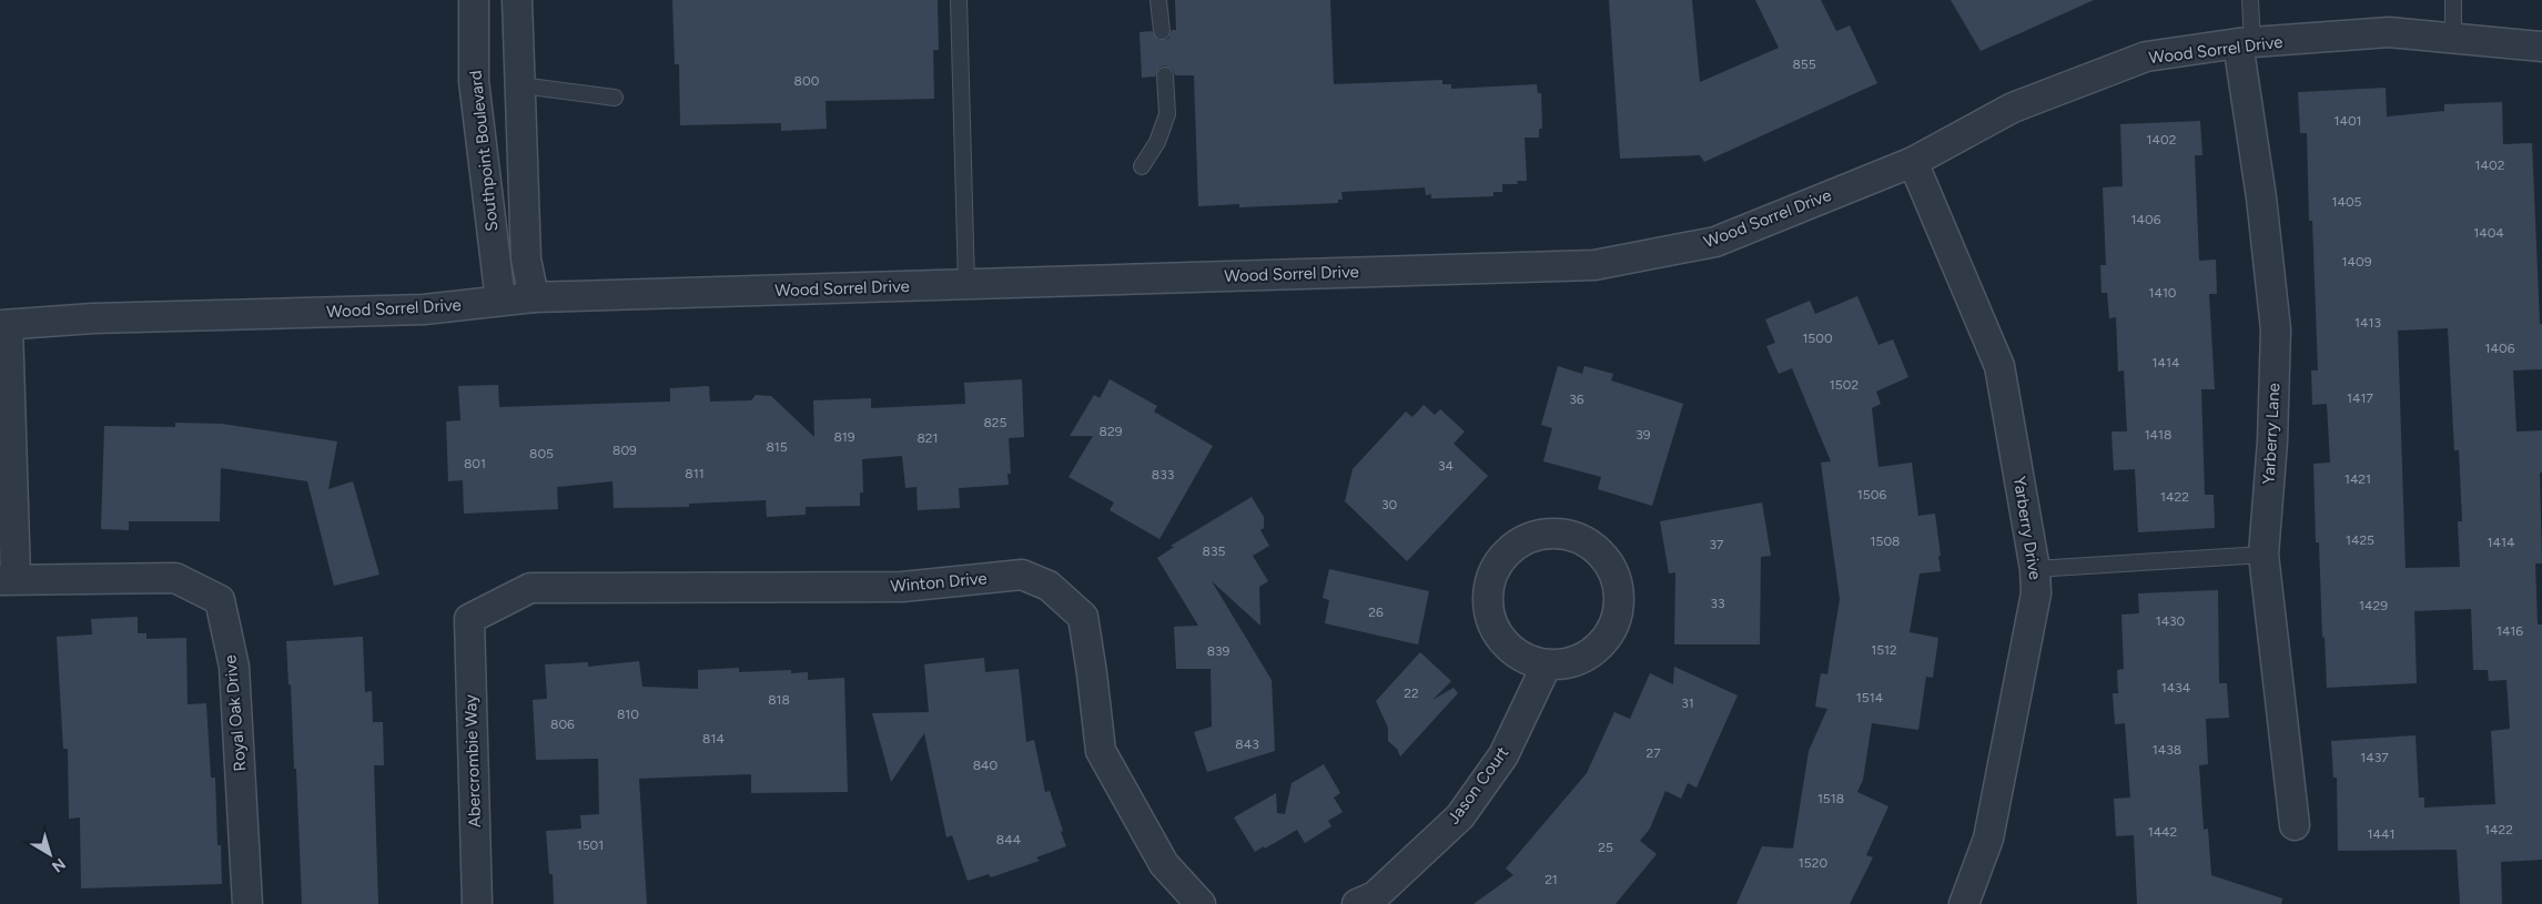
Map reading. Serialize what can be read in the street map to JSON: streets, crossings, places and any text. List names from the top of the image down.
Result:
{
  "streets": {
    "street": [
      "Wood Sorrel Drive",
      "Southpoint Boulevard",
      "Yarberry Lane",
      "Yarberry Drive",
      "Winton Drive",
      "Royal Oak Drive",
      "Abercrombie Way",
      "Jason Court"
    ]
  },
  "crossings": [
    ["Wood Sorrel Drive", "Southpoint Boulevard"],
    ["Wood Sorrel Drive", "Yarberry Lane"],
    ["Wood Sorrel Drive", "Yarberry Drive"],
    ["Winton Drive", "Abercrombie Way"]
  ],
  "house_numbers": [
    "855",
    "800",
    "1401",
    "1402",
    "1402",
    "1405",
    "1406",
    "1404",
    "1409",
    "1410",
    "1413",
    "1500",
    "1406",
    "1414",
    "1502",
    "1417",
    "36",
    "825",
    "829",
    "39",
    "1418",
    "819",
    "821",
    "815",
    "809",
    "805",
    "801",
    "34",
    "811",
    "833",
    "1421",
    "1506",
    "1422",
    "30",
    "1425",
    "1508",
    "1414",
    "37",
    "835",
    "33",
    "1429",
    "26",
    "1430",
    "1416",
    "1512",
    "839",
    "1434",
    "22",
    "1514",
    "818",
    "31",
    "810",
    "806",
    "814",
    "843",
    "1438",
    "27",
    "1437",
    "840",
    "1518",
    "1422",
    "1442",
    "1441",
    "844",
    "1501",
    "25",
    "1520",
    "21"
  ],
  "north": "bottom right"
}
